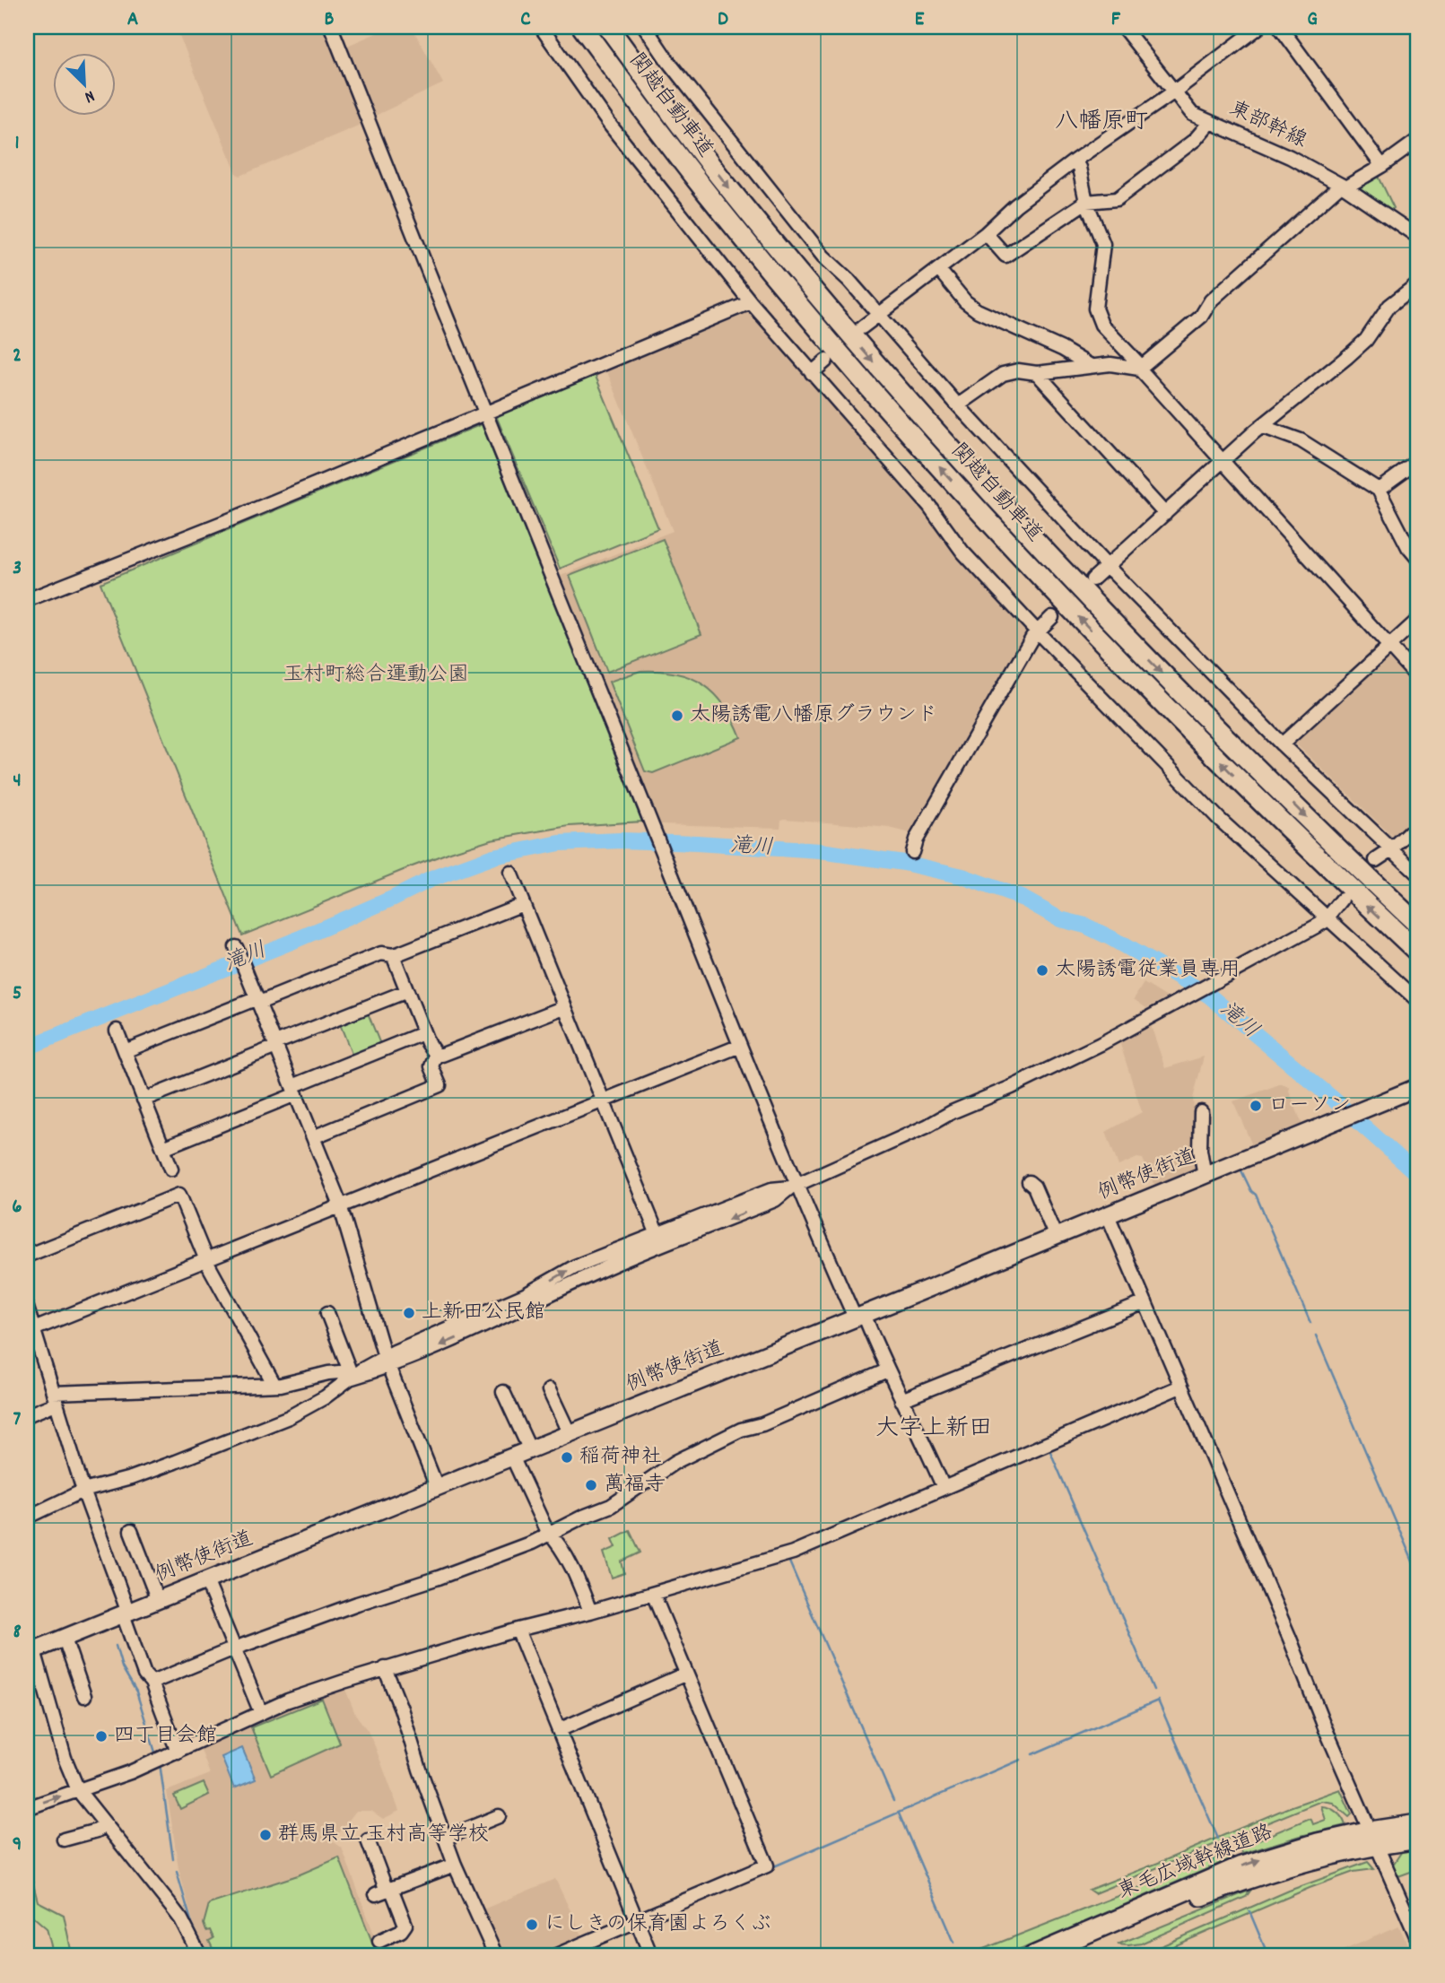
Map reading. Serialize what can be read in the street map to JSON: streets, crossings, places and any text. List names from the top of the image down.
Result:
{
  "streets": {
    "highway": ["関越自動車道", "東毛広域幹線道路"],
    "main road": ["例幣使街道"],
    "street": ["東部幹線"]
  },
  "districts": ["八幡原町", "大字上新田"],
  "water": ["滝川"],
  "parks": ["玉村町総合運動公園"],
  "places": [
    "太陽誘電八幡原グラウンド",
    "太陽誘電従業員専用",
    "ローソン",
    "上新田公民館",
    "稲荷神社",
    "萬福寺",
    "四丁目会館",
    "群馬県立 玉村高等学校",
    "にしきの保育園よろくぶ"
  ],
  "north": "bottom right",
  "grid": {
    "columns": [
      "A",
      "B",
      "C",
      "D",
      "E",
      "F",
      "G"
    ],
    "rows": [
      "1",
      "2",
      "3",
      "4",
      "5",
      "6",
      "7",
      "8",
      "9"
    ]
  }
}
